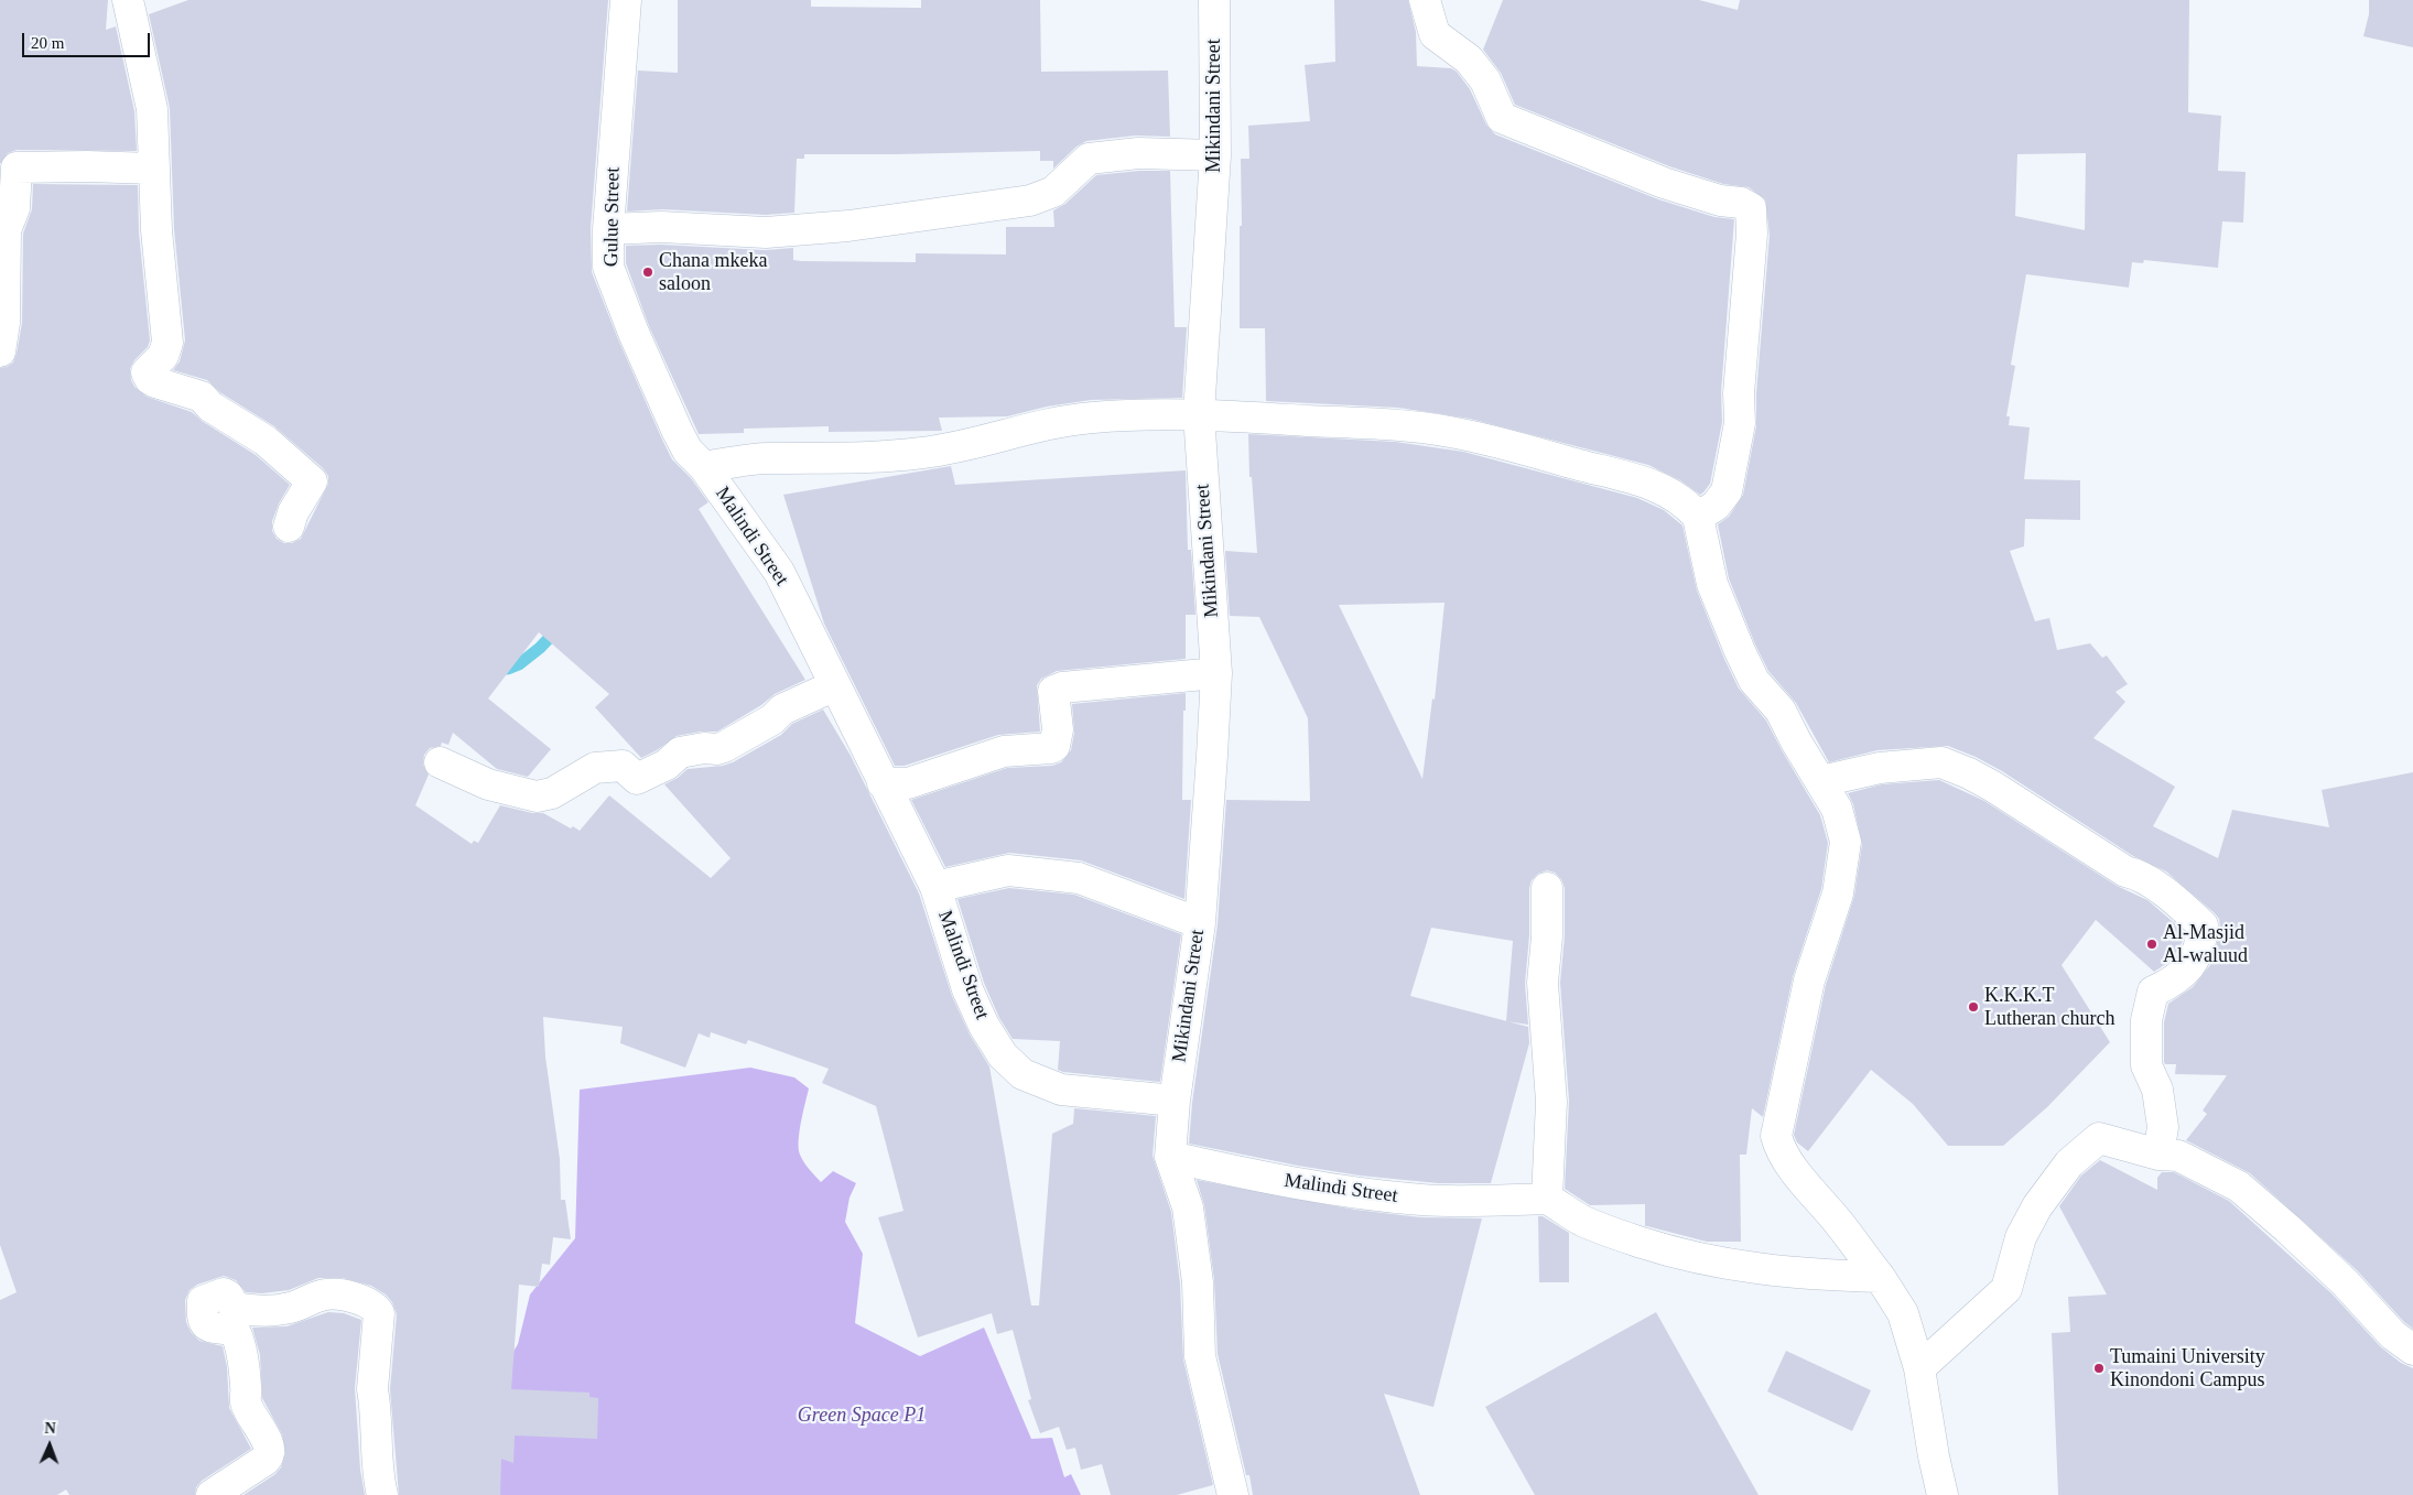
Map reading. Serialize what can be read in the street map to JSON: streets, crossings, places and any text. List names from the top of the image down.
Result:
{
  "streets": {
    "street": ["Mikindani Street", "Gulue Street", "Malindi Street"]
  },
  "crossings": [
    ["Mikindani Street", "Malindi Street"],
    ["Gulue Street", "Malindi Street"]
  ],
  "parks": ["Green Space P1"],
  "places": [
    "Chana mkeka saloon",
    "Al-Masjid Al-waluud",
    "K.K.K.T Lutheran church",
    "Tumaini University Kinondoni Campus"
  ],
  "scale_bar": "20 m",
  "north": "top"
}
